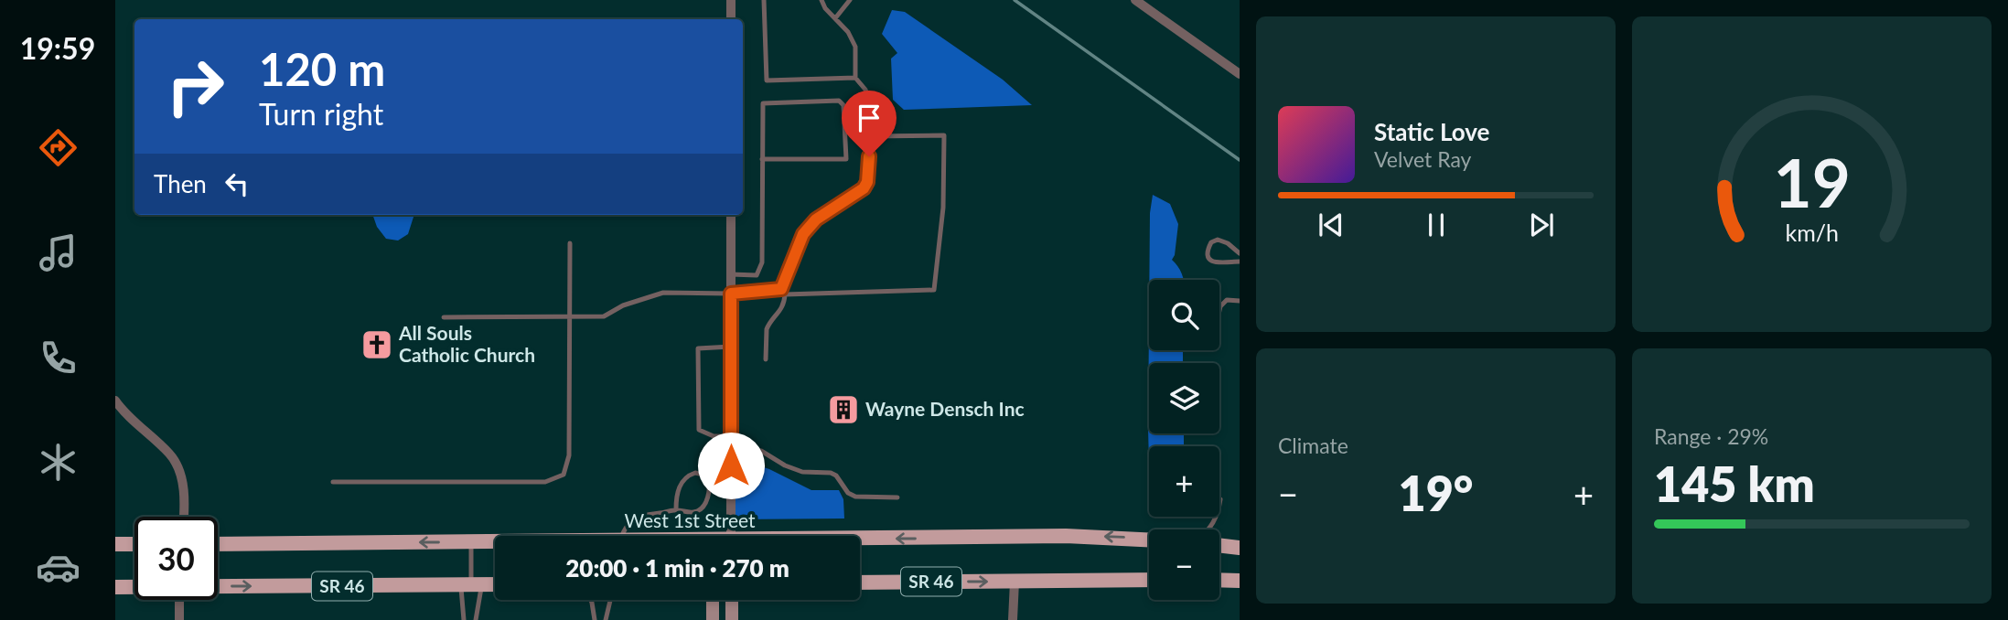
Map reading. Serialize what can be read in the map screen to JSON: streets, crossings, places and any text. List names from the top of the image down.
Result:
{
  "streets": {
    "main road": ["West 1st Street", "SR 46"]
  },
  "places": {
    "church": ["All Souls Catholic Church"],
    "building": ["Wayne Densch Inc"]
  },
  "page": {
    "tabs": "19:59",
    "turn": ["120 m", "Turn right"],
    "song": ["Static Love", "Velvet Ray"],
    "then": "Then",
    "map_buttons": ["+", "−"],
    "tile": [
      "Climate",
      ["Range · 29%", "145 km"]
    ],
    "heat": ["−", "19°", "+"],
    "limit": "30",
    "trip": "20:00 · 1 min · 270 m",
    "gauge": ["19", "km/h"]
  }
}
